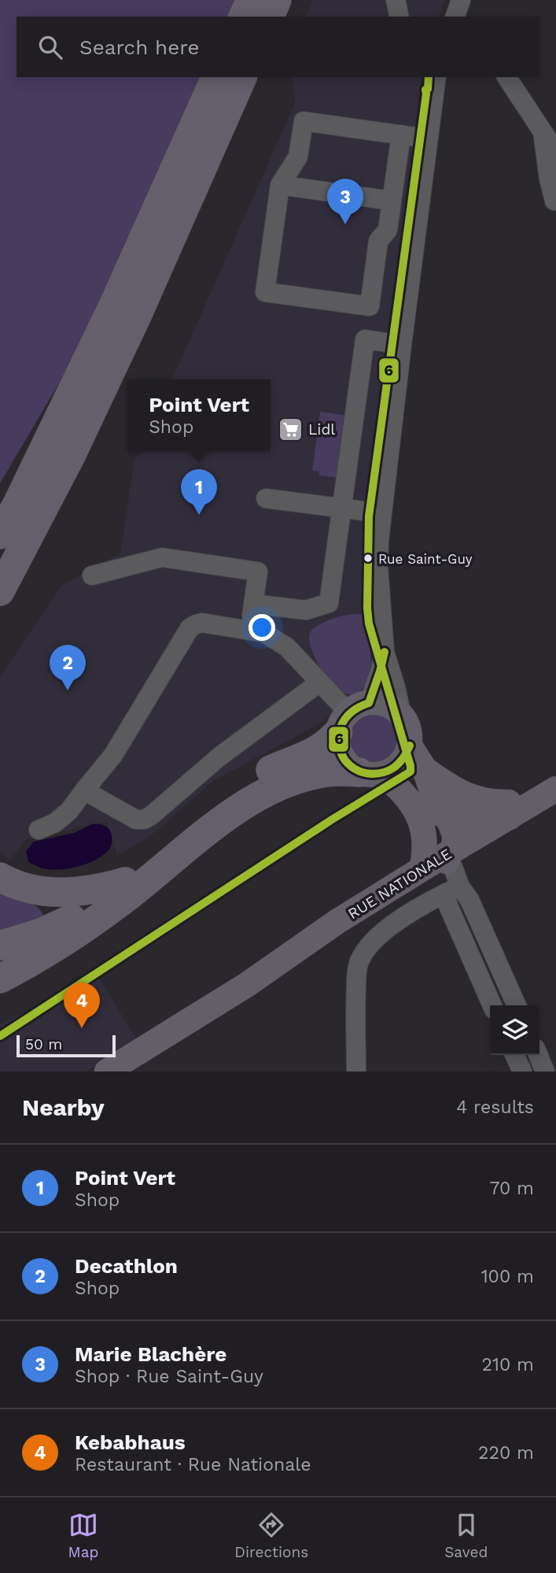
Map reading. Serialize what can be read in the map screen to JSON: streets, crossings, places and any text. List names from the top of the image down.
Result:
{
  "streets": {
    "main road": ["RUE NATIONALE"]
  },
  "places": {
    "supermarket": ["Lidl"],
    "other": ["Rue Saint-Guy"]
  },
  "lines": ["transit line 6"],
  "scale_bar": "50 m",
  "page": {
    "search": "Search here",
    "pins": [
      "3",
      "1",
      "2",
      "4"
    ],
    "popup": ["Point Vert", "Shop"],
    "scale": "50 m",
    "heading": ["Nearby", "4 results"],
    "list": [
      {
        "mark": "1",
        "name": "Point Vert",
        "note": "Shop",
        "value": "70 m"
      },
      {
        "mark": "2",
        "name": "Decathlon",
        "note": "Shop",
        "value": "100 m"
      },
      {
        "mark": "3",
        "name": "Marie Blachère",
        "note": "Shop · Rue Saint-Guy",
        "value": "210 m"
      },
      {
        "mark": "4",
        "name": "Kebabhaus",
        "note": "Restaurant · Rue Nationale",
        "value": "220 m"
      }
    ],
    "nav": ["Map", "Directions", "Saved"]
  }
}
